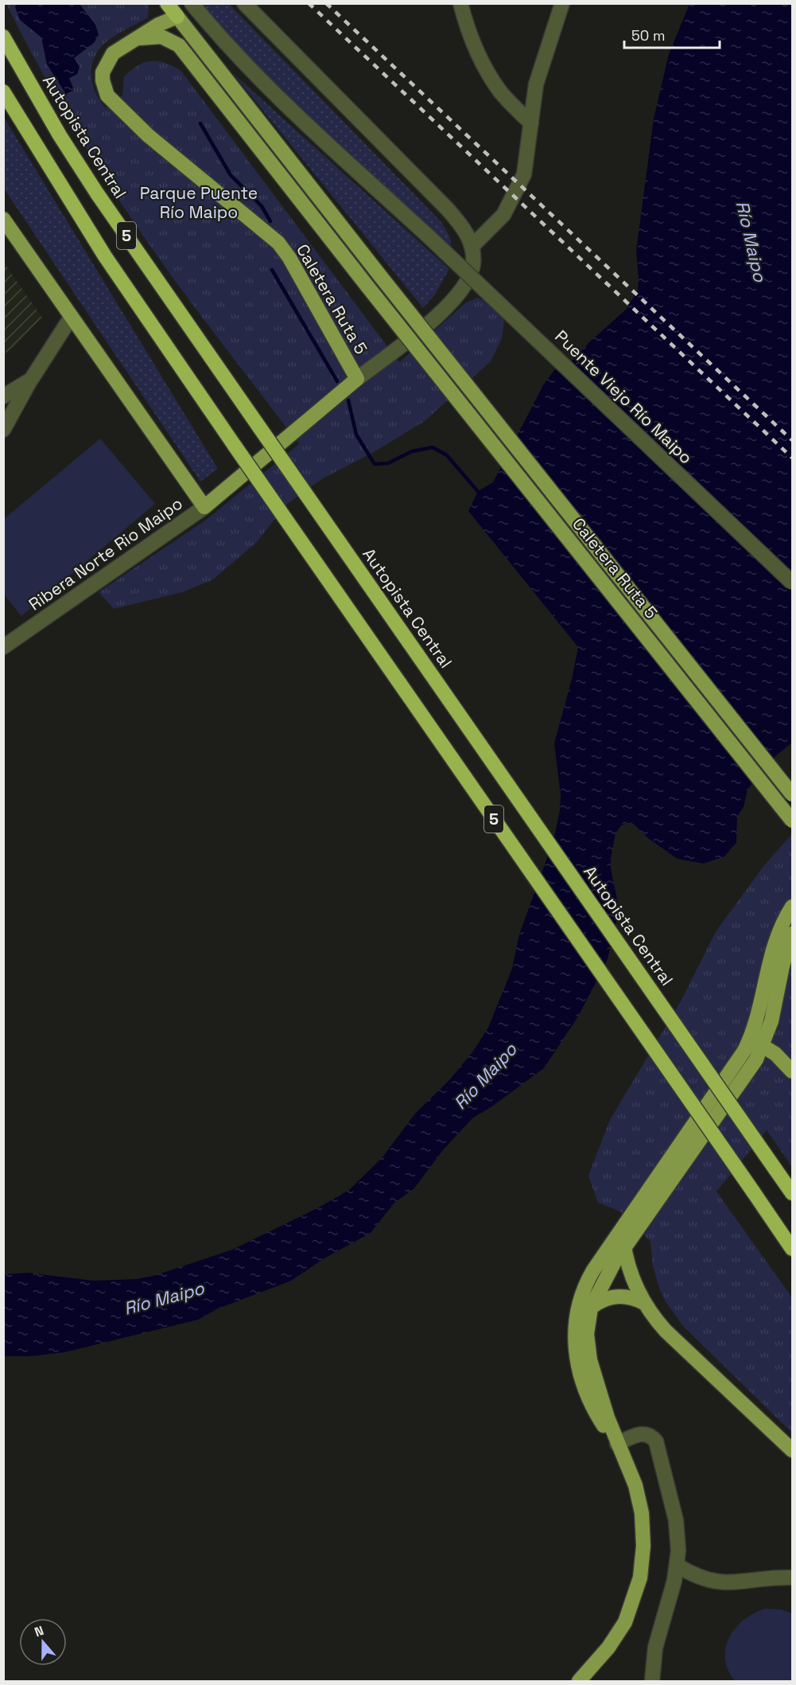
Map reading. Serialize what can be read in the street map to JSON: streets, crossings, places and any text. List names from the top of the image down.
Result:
{
  "streets": {
    "highway": ["Autopista Central", "5"],
    "main road": ["Caletera Ruta 5"],
    "street": ["Puente Viejo Río Maipo", "Ribera Norte Rio Maipo"]
  },
  "crossings": [
    ["Caletera Ruta 5", "Ribera Norte Rio Maipo"]
  ],
  "water": ["Río Maipo"],
  "parks": ["Parque Puente Río Maipo"],
  "scale_bar": "50 m",
  "north": "top"
}
